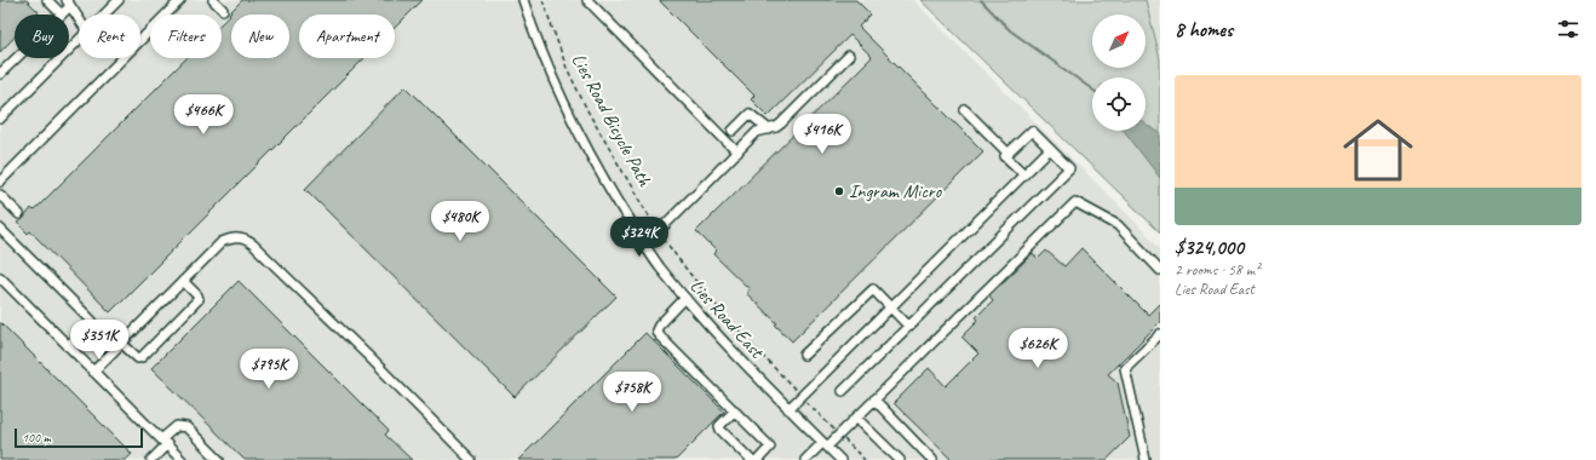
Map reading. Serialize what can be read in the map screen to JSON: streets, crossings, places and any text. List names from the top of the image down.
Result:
{
  "streets": {
    "street": ["Lies Road East"],
    "path": ["Lies Road Bicycle Path"]
  },
  "places": ["Ingram Micro"],
  "scale_bar": "100 m",
  "north": "top right",
  "page": {
    "heading": "8 homes",
    "chip": [
      "Buy",
      "Rent",
      "Filters",
      "New",
      "Apartment"
    ],
    "list": [
      {
        "name": "$324,000",
        "note": "2 rooms · 58 m² · Lies Road East"
      }
    ],
    "price": [
      "$466K",
      "$416K",
      "$480K",
      "$324K",
      "$351K",
      "$626K",
      "$795K",
      "$758K"
    ],
    "scale": "100 m"
  }
}
